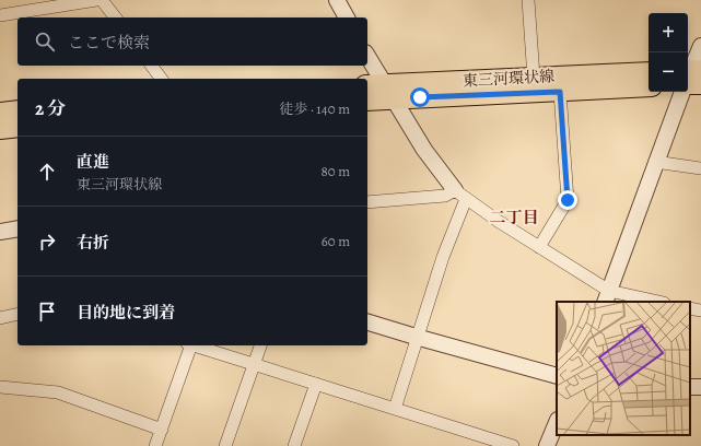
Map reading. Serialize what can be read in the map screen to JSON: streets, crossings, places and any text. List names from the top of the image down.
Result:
{
  "streets": {
    "main road": ["東三河環状線"]
  },
  "districts": ["二丁目"],
  "page": {
    "map_buttons": ["+", "−"],
    "search": "ここで検索",
    "heading": ["2 分", "徒歩 · 140 m"],
    "list": [
      ["直進", "東三河環状線", "80 m"],
      ["右折", "60 m"],
      "目的地に到着"
    ]
  }
}
